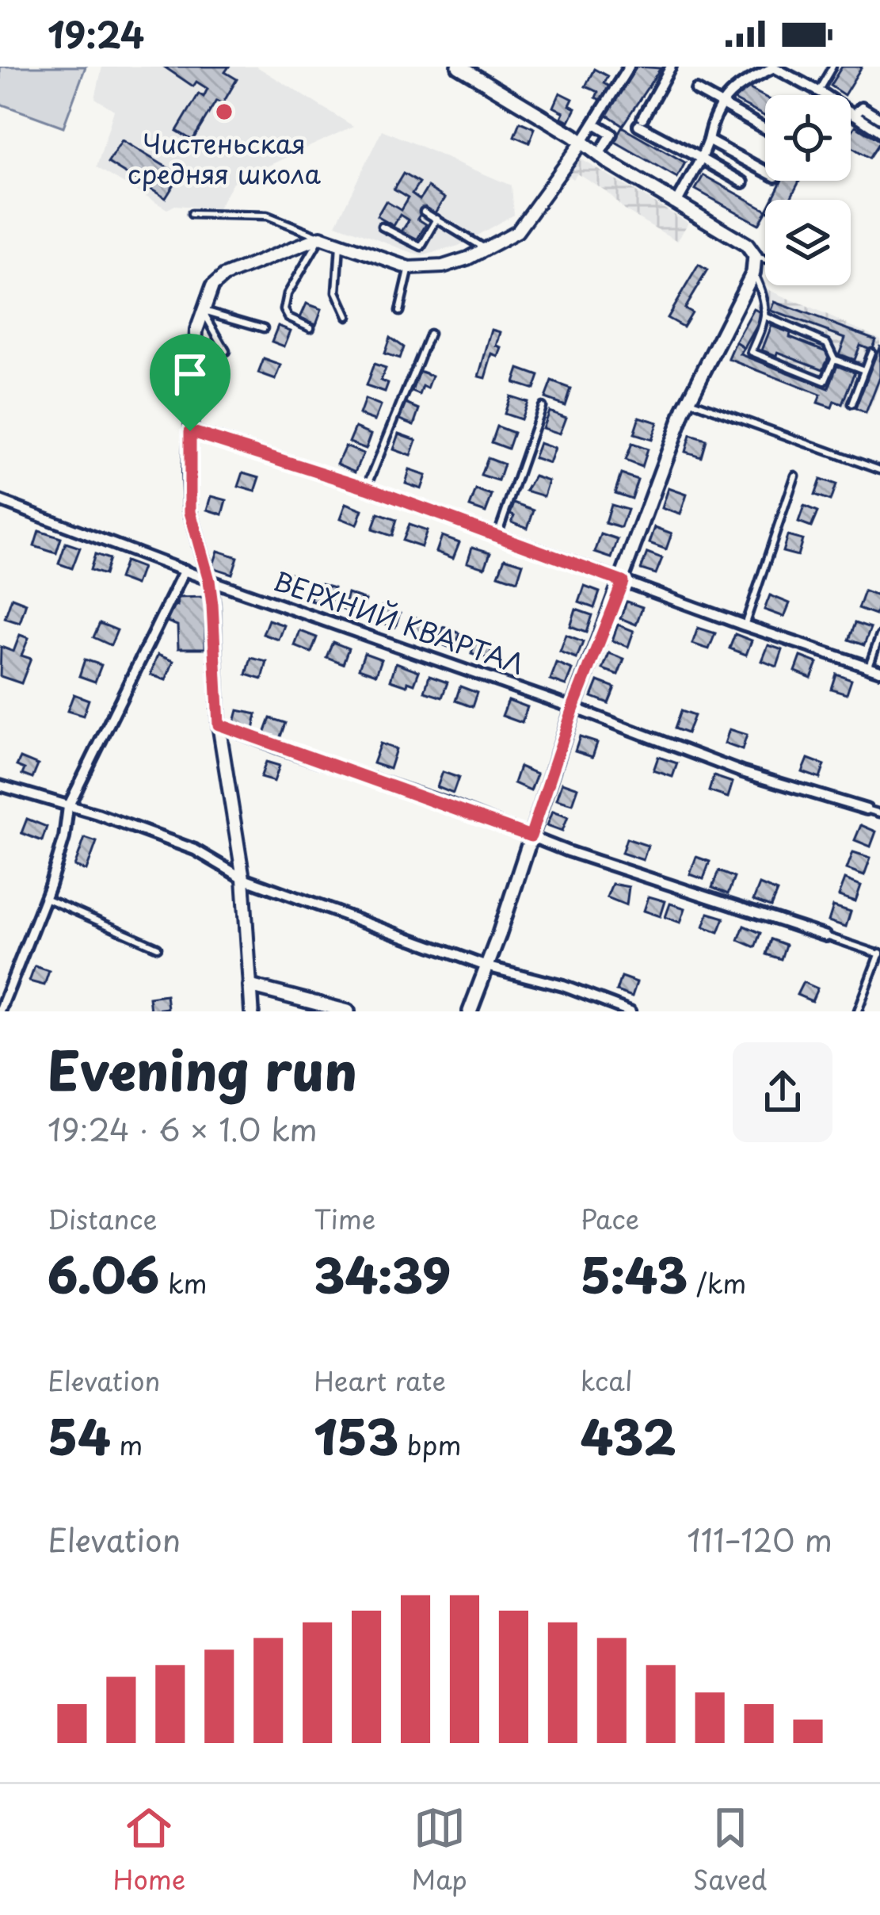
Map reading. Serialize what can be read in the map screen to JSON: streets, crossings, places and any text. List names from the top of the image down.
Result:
{
  "streets": {
    "street": ["ВЕРХНИЙ КВАРТАЛ"]
  },
  "places": ["Чистеньская средняя школа"],
  "page": {
    "status": "19:24",
    "heading": ["Evening run", "19:24 · 6 × 1.0 km"],
    "stats": [
      ["Distance", "6.06 km"],
      ["Time", "34:39"],
      ["Pace", "5:43 /km"],
      ["Elevation", "54 m"],
      ["Heart rate", "153 bpm"],
      ["kcal", "432"]
    ],
    "chart": ["Elevation", "111–120 m"],
    "tabs": ["Home", "Map", "Saved"]
  }
}
